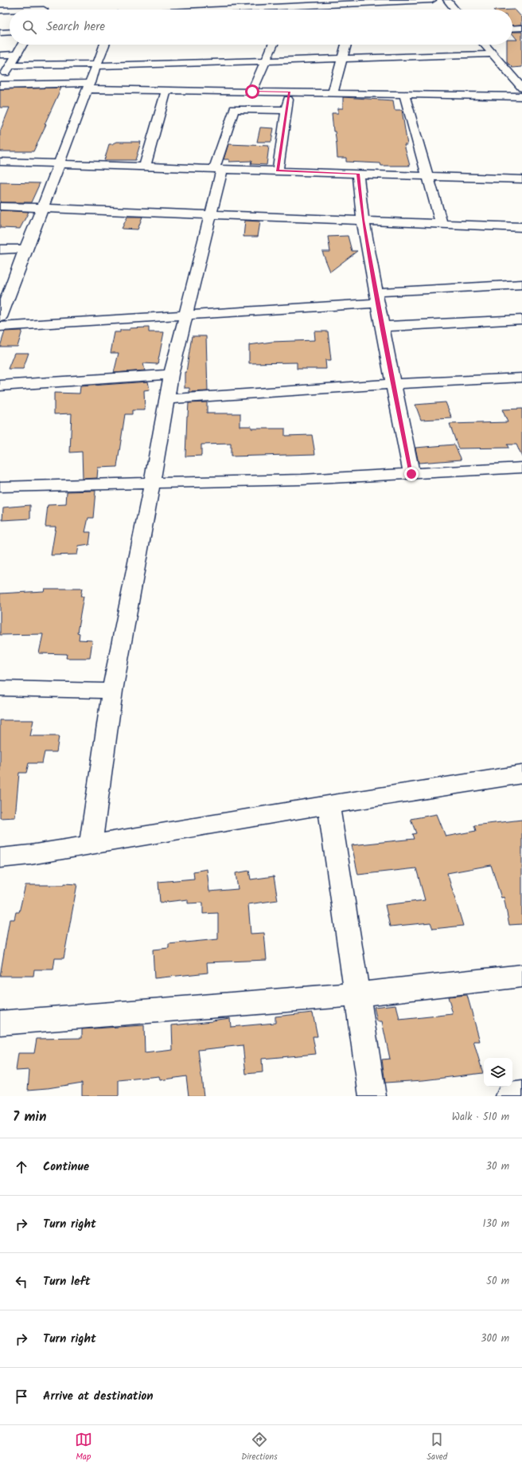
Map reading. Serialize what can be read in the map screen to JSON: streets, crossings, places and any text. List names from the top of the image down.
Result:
{
  "page": {
    "search": "Search here",
    "heading": ["7 min", "Walk · 510 m"],
    "list": [
      ["Continue", "30 m"],
      ["Turn right", "130 m"],
      ["Turn left", "50 m"],
      ["Turn right", "300 m"],
      "Arrive at destination"
    ],
    "nav": ["Map", "Directions", "Saved"]
  }
}
